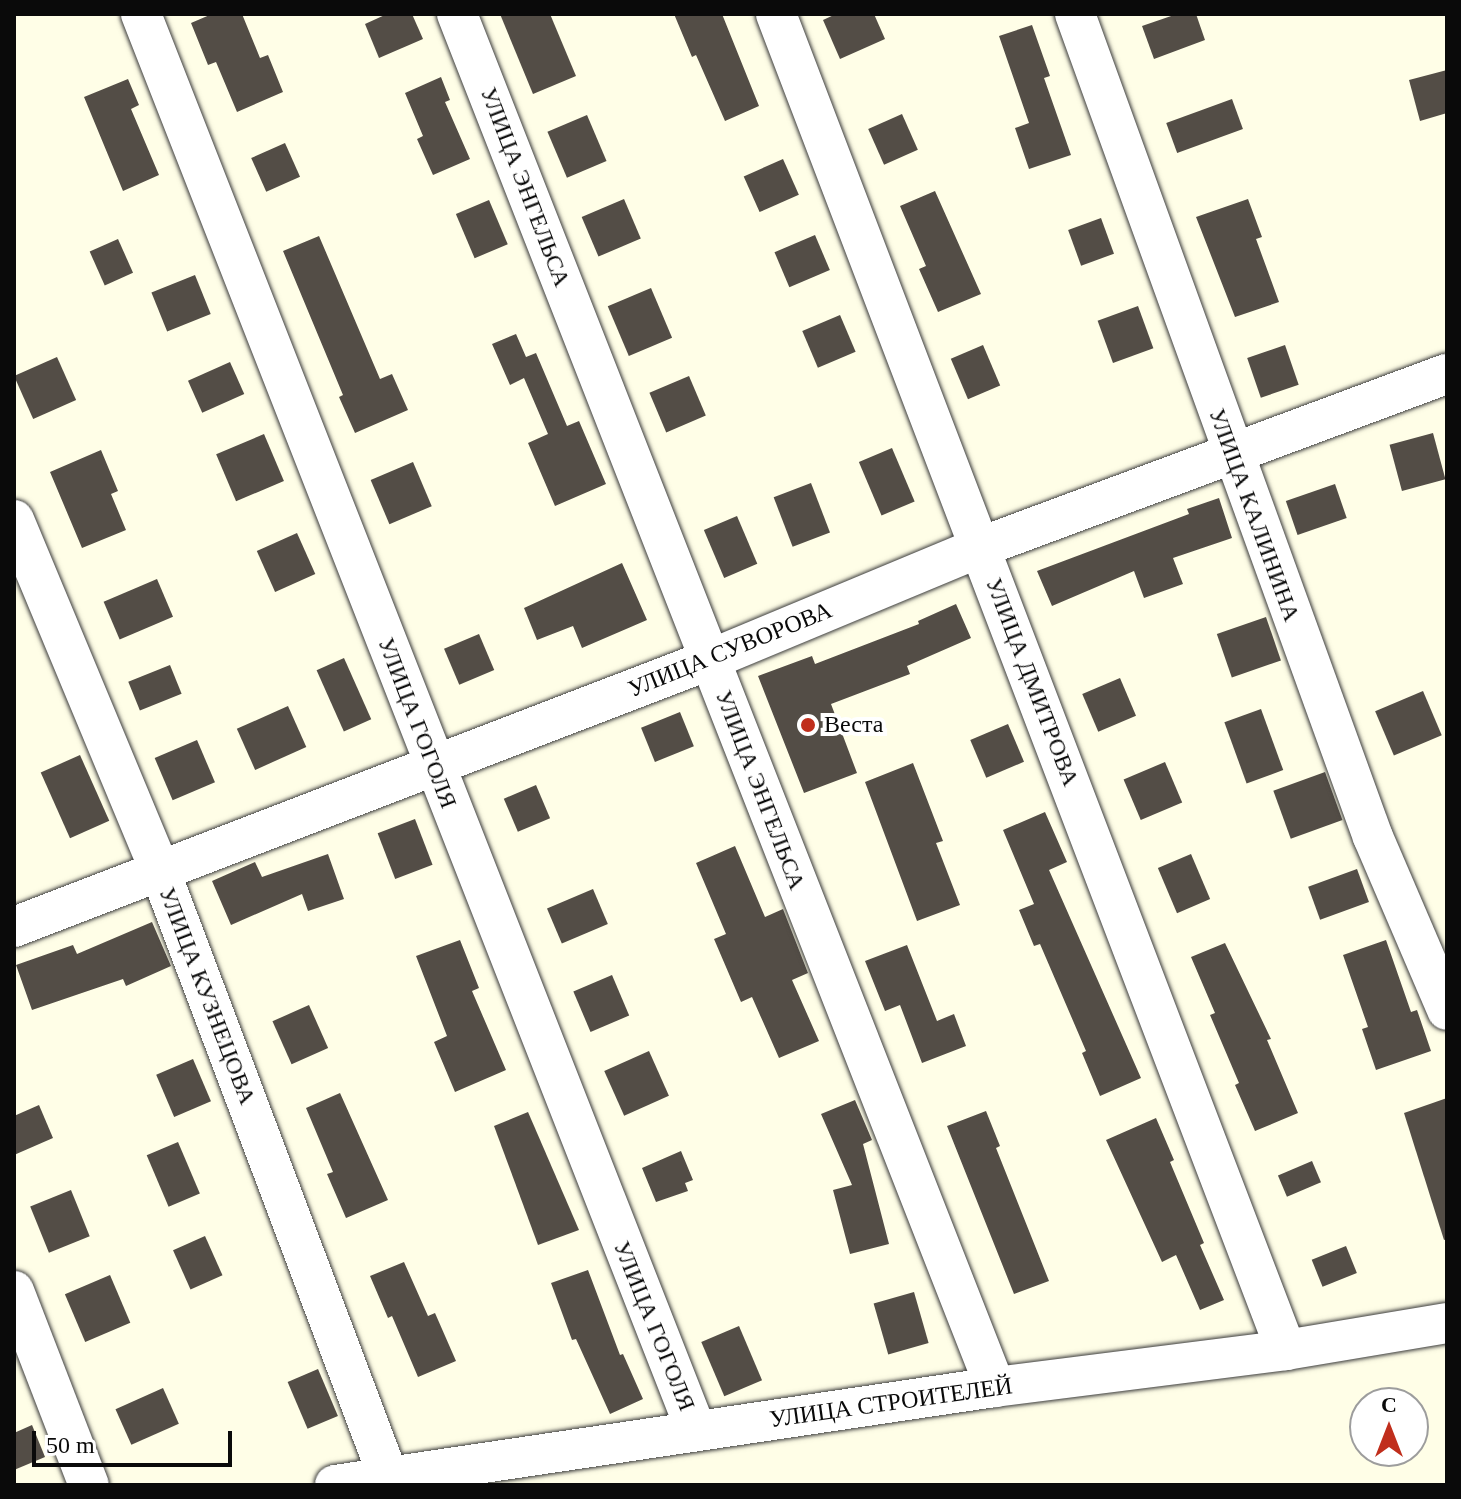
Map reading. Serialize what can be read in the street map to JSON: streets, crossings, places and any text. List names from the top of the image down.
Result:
{
  "streets": {
    "street": [
      "УЛИЦА ЭНГЕЛЬСА",
      "УЛИЦА КАЛИНИНА",
      "УЛИЦА СУВОРОВА",
      "УЛИЦА ДМИТРОВА",
      "УЛИЦА ГОГОЛЯ",
      "УЛИЦА КУЗНЕЦОВА",
      "УЛИЦА СТРОИТЕЛЕЙ"
    ]
  },
  "crossings": [
    ["УЛИЦА ЭНГЕЛЬСА", "УЛИЦА СУВОРОВА"],
    ["УЛИЦА ЭНГЕЛЬСА", "УЛИЦА СТРОИТЕЛЕЙ"],
    ["УЛИЦА КАЛИНИНА", "УЛИЦА СУВОРОВА"],
    ["УЛИЦА СУВОРОВА", "УЛИЦА ДМИТРОВА"],
    ["УЛИЦА СУВОРОВА", "УЛИЦА ГОГОЛЯ"],
    ["УЛИЦА СУВОРОВА", "УЛИЦА КУЗНЕЦОВА"],
    ["УЛИЦА ДМИТРОВА", "УЛИЦА СТРОИТЕЛЕЙ"],
    ["УЛИЦА ГОГОЛЯ", "УЛИЦА СТРОИТЕЛЕЙ"],
    ["УЛИЦА КУЗНЕЦОВА", "УЛИЦА СТРОИТЕЛЕЙ"]
  ],
  "places": ["Веста"],
  "scale_bar": "50 m",
  "north": "top"
}
